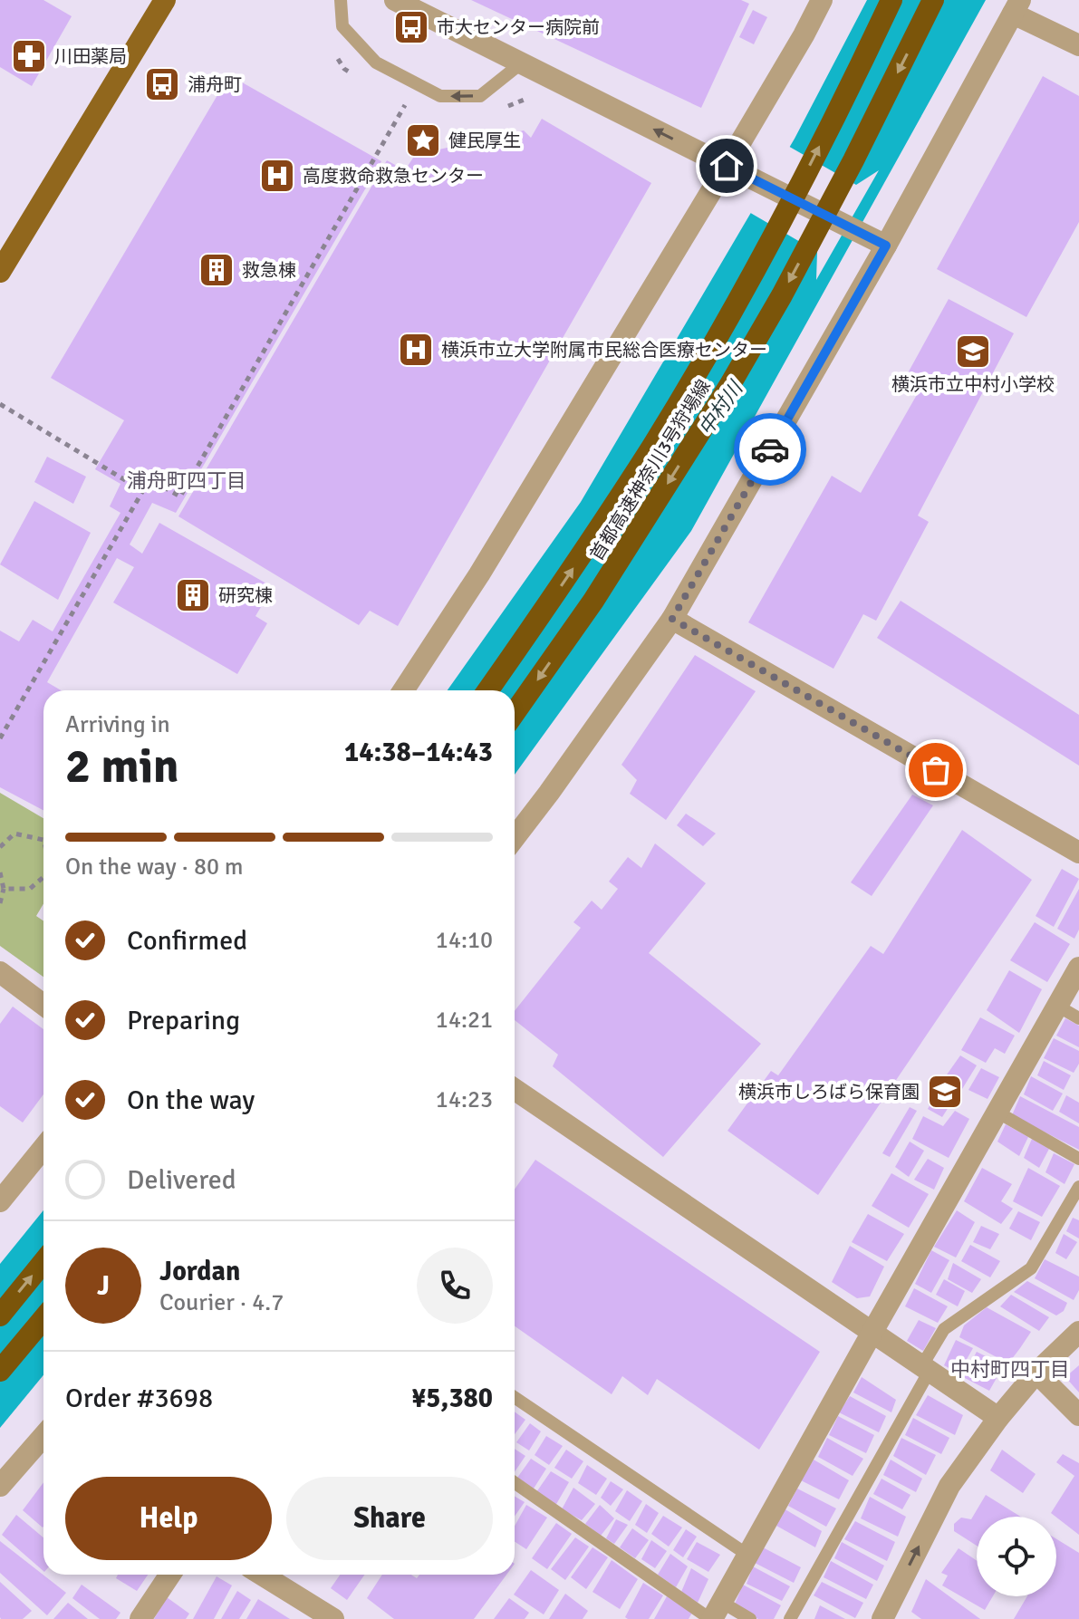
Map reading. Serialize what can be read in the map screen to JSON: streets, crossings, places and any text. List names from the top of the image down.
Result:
{
  "streets": {
    "highway": ["首都高速神奈川3号狩場線"]
  },
  "districts": ["浦舟町四丁目", "中村町四丁目"],
  "water": ["中村川"],
  "places": {
    "bus stop": ["市大センター病院前", "浦舟町"],
    "pharmacy": ["川田薬局"],
    "place": ["健民厚生"],
    "hospital": ["高度救命救急センター", "横浜市立大学附属市民総合医療センター"],
    "building": ["救急棟", "研究棟"],
    "school or university": ["横浜市立中村小学校", "横浜市しろばら保育園"]
  },
  "page": {
    "heading": ["2 min", "Arriving in", "14:38–14:43"],
    "panel": [
      "Jordan",
      "Courier · 4.7",
      "Order #3698",
      "¥5,380"
    ],
    "bar": "On the way · 80 m",
    "list": [
      ["Confirmed", "14:10"],
      ["Preparing", "14:21"],
      ["On the way", "14:23"],
      "Delivered"
    ],
    "round": "J",
    "buttons": ["Help", "Share"]
  }
}
